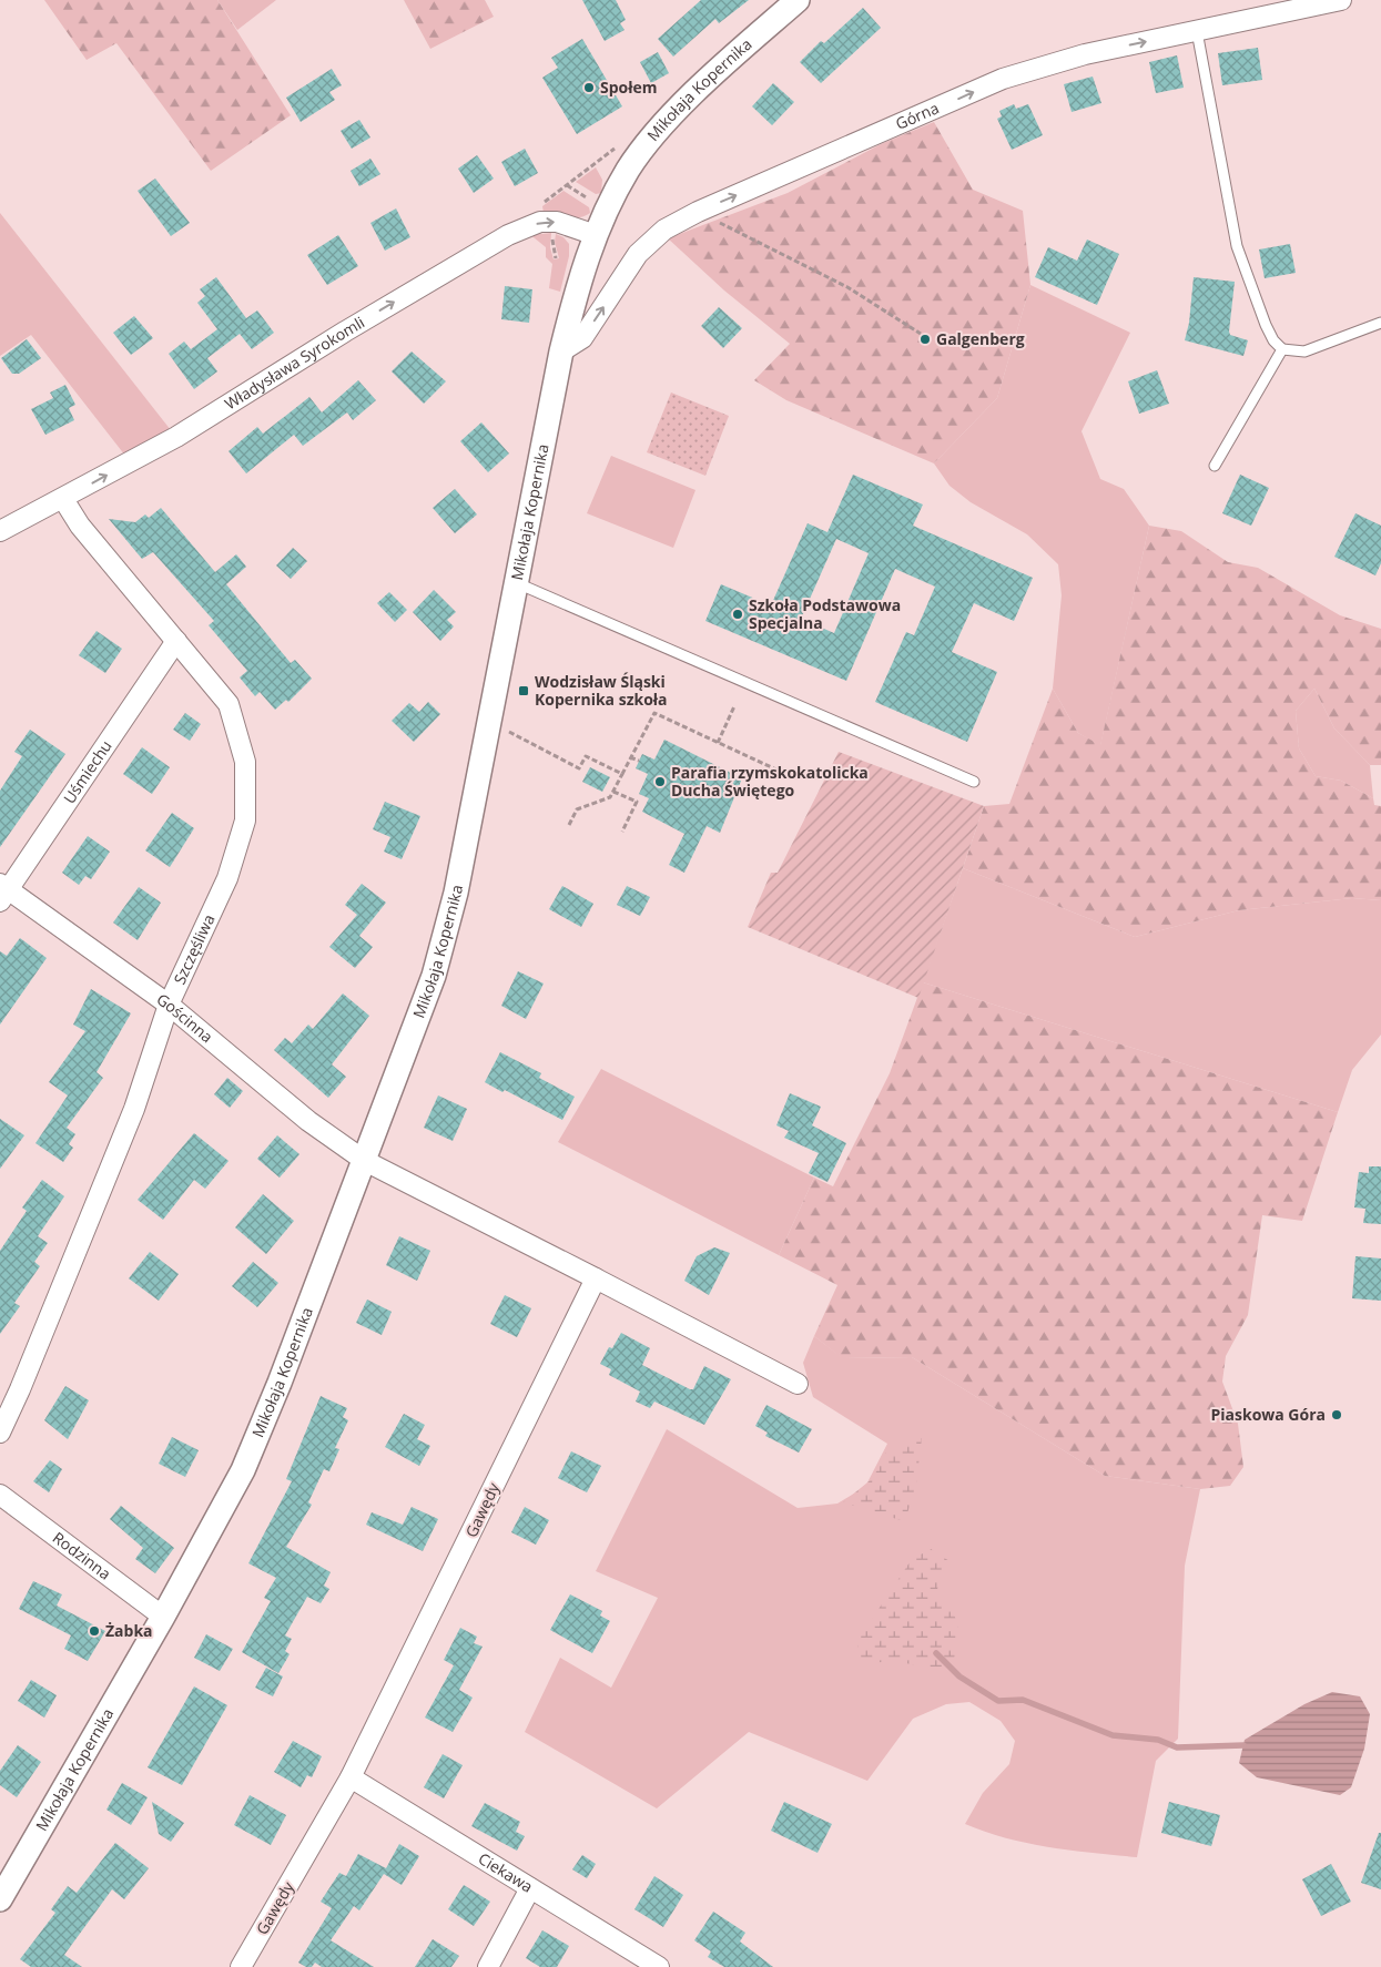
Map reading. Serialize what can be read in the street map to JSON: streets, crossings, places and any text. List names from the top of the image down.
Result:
{
  "streets": {
    "street": [
      "Mikołaja Kopernika",
      "Górna",
      "Władysława Syrokomli",
      "Uśmiechu",
      "Szczęśliwa",
      "Gościnna",
      "Gawędy",
      "Rodzinna",
      "Ciekawa"
    ]
  },
  "crossings": [
    ["Mikołaja Kopernika", "Górna"],
    ["Mikołaja Kopernika", "Władysława Syrokomli"],
    ["Mikołaja Kopernika", "Gościnna"],
    ["Mikołaja Kopernika", "Rodzinna"],
    ["Władysława Syrokomli", "Szczęśliwa"],
    ["Uśmiechu", "Szczęśliwa"],
    ["Uśmiechu", "Gościnna"],
    ["Szczęśliwa", "Gościnna"],
    ["Gawędy", "Ciekawa"]
  ],
  "one_way": ["Górna", "Władysława Syrokomli"],
  "places": {
    "other": [
      "Społem",
      "Galgenberg",
      "Szkoła Podstawowa Specjalna",
      "Parafia rzymskokatolicka Ducha Świętego",
      "Piaskowa Góra",
      "Żabka"
    ],
    "transit": ["Wodzisław Śląski Kopernika szkoła"]
  }
}
